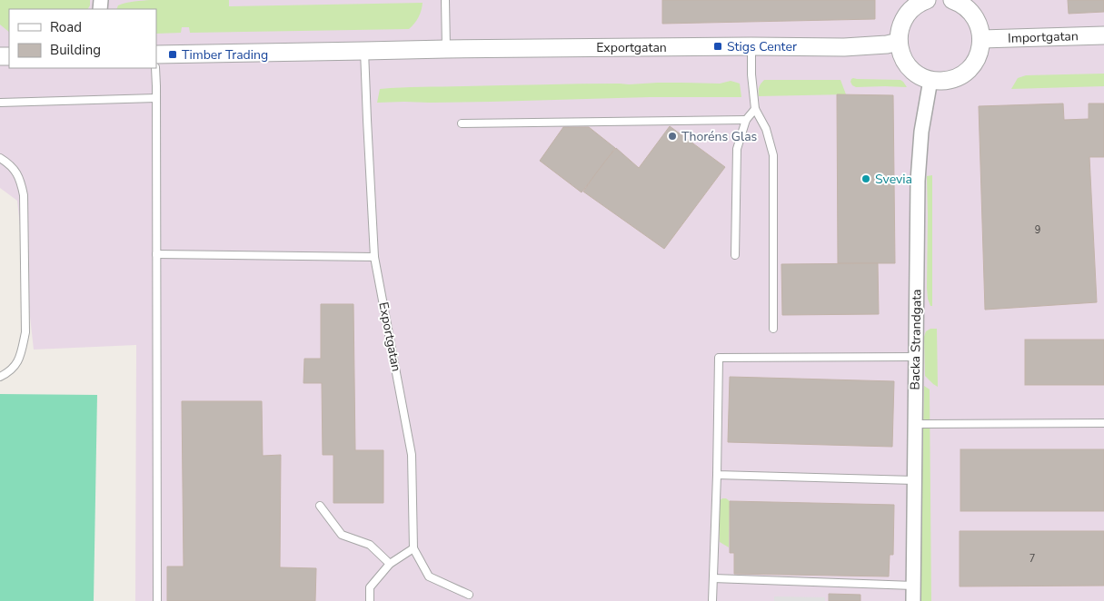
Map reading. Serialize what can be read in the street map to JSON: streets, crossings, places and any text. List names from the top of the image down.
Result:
{
  "streets": {
    "street": ["Importgatan", "Exportgatan", "Backa Strandgata"]
  },
  "places": {
    "transit": ["Stigs Center", "Timber Trading"],
    "other": ["Thoréns Glas", "Svevia"]
  },
  "house_numbers": ["9", "7"],
  "legend": ["Road", "Building"]
}
